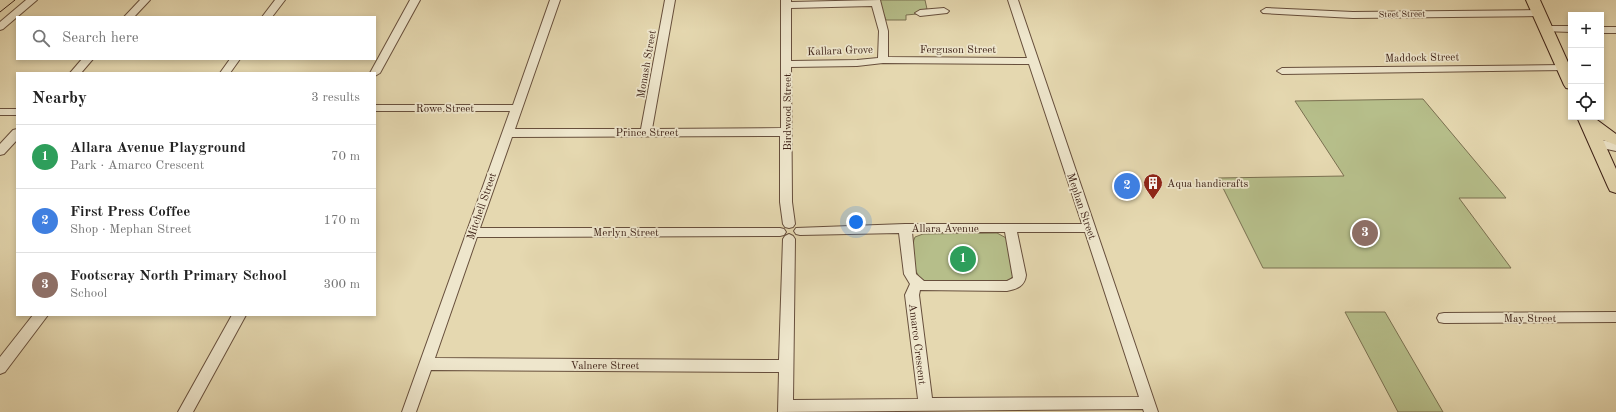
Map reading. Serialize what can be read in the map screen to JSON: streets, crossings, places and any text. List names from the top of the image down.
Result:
{
  "streets": {
    "street": [
      "Steet Street",
      "Ferguson Street",
      "Kallara Grove",
      "Maddock Street",
      "Monash Street",
      "Rowe Street",
      "Birdwood Street",
      "Prince Street",
      "Mitchell Street",
      "Mephan Street",
      "Allara Avenue",
      "Merlyn Street",
      "May Street",
      "Amarco Crescent",
      "Valnere Street"
    ]
  },
  "crossings": [
    ["Ferguson Street", "Kallara Grove"],
    ["Ferguson Street", "Mephan Street"],
    ["Kallara Grove", "Birdwood Street"],
    ["Monash Street", "Prince Street"],
    ["Rowe Street", "Mitchell Street"],
    ["Birdwood Street", "Prince Street"],
    ["Birdwood Street", "Allara Avenue"],
    ["Birdwood Street", "Merlyn Street"],
    ["Birdwood Street", "Valnere Street"],
    ["Prince Street", "Mitchell Street"],
    ["Mitchell Street", "Merlyn Street"],
    ["Mitchell Street", "Valnere Street"],
    ["Mephan Street", "Allara Avenue"],
    ["Allara Avenue", "Merlyn Street"]
  ],
  "places": {
    "building": ["Aqua handicrafts"]
  },
  "page": {
    "map_buttons": ["+", "−"],
    "search": "Search here",
    "heading": ["Nearby", "3 results"],
    "list": [
      {
        "mark": "1",
        "name": "Allara Avenue Playground",
        "note": "Park · Amarco Crescent",
        "value": "70 m"
      },
      {
        "mark": "2",
        "name": "First Press Coffee",
        "note": "Shop · Mephan Street",
        "value": "170 m"
      },
      {
        "mark": "3",
        "name": "Footscray North Primary School",
        "note": "School",
        "value": "300 m"
      }
    ],
    "pins": ["2", "3", "1"]
  }
}
